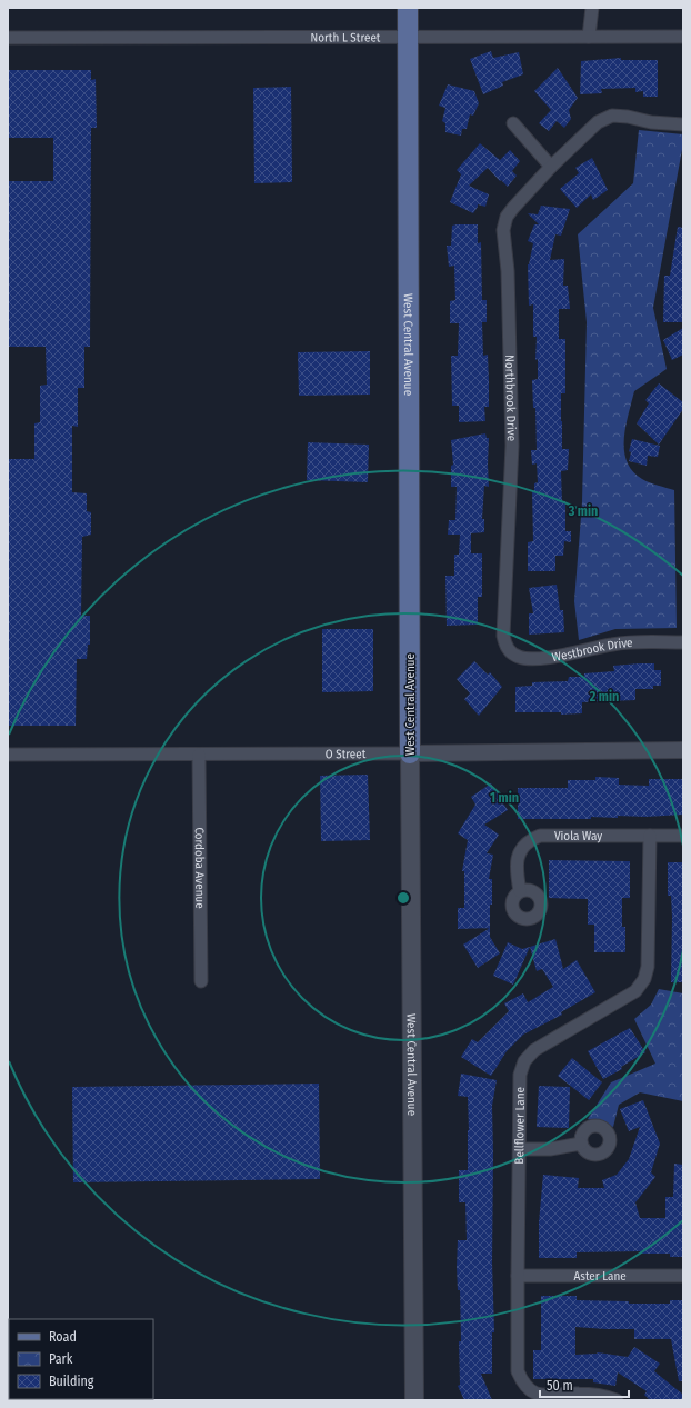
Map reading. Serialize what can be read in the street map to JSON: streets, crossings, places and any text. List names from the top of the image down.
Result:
{
  "streets": {
    "main road": ["West Central Avenue"],
    "street": [
      "North L Street",
      "Northbrook Drive",
      "Westbrook Drive",
      "O Street",
      "Viola Way",
      "Cordoba Avenue",
      "Bellflower Lane",
      "Aster Lane"
    ]
  },
  "crossings": [
    ["North L Street", "West Central Avenue"],
    ["West Central Avenue", "O Street"],
    ["Northbrook Drive", "Westbrook Drive"],
    ["O Street", "Cordoba Avenue"],
    ["Viola Way", "Bellflower Lane"],
    ["Bellflower Lane", "Aster Lane"]
  ],
  "legend": ["Road", "Park", "Building"],
  "scale_bar": "50 m",
  "rings": ["3 min", "2 min", "1 min"]
}
